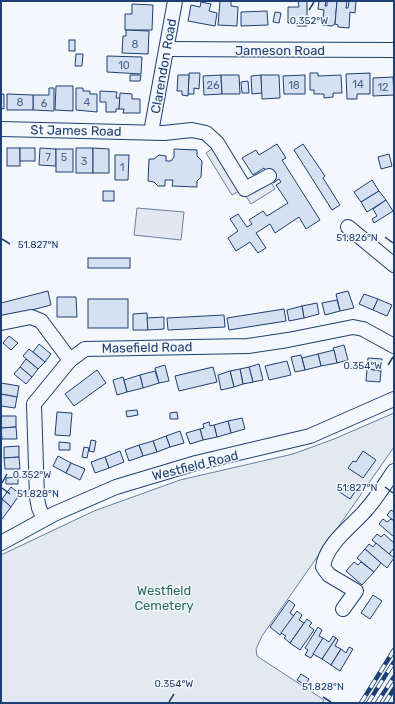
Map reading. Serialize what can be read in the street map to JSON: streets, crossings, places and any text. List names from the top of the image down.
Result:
{
  "streets": {
    "street": [
      "Jameson Road",
      "Clarendon Road",
      "St James Road",
      "Masefield Road",
      "Westfield Road"
    ]
  },
  "crossings": [
    ["Jameson Road", "Clarendon Road"],
    ["Clarendon Road", "St James Road"],
    ["Masefield Road", "Westfield Road"]
  ],
  "parks": ["Westfield Cemetery"],
  "house_numbers": [
    "8",
    "10",
    "14",
    "26",
    "18",
    "12",
    "8",
    "4",
    "6",
    "7",
    "5",
    "3",
    "1"
  ],
  "coordinates": [
    "0.352°W",
    "51.826°N",
    "51.827°N",
    "0.354°W",
    "51.828°N"
  ]
}
